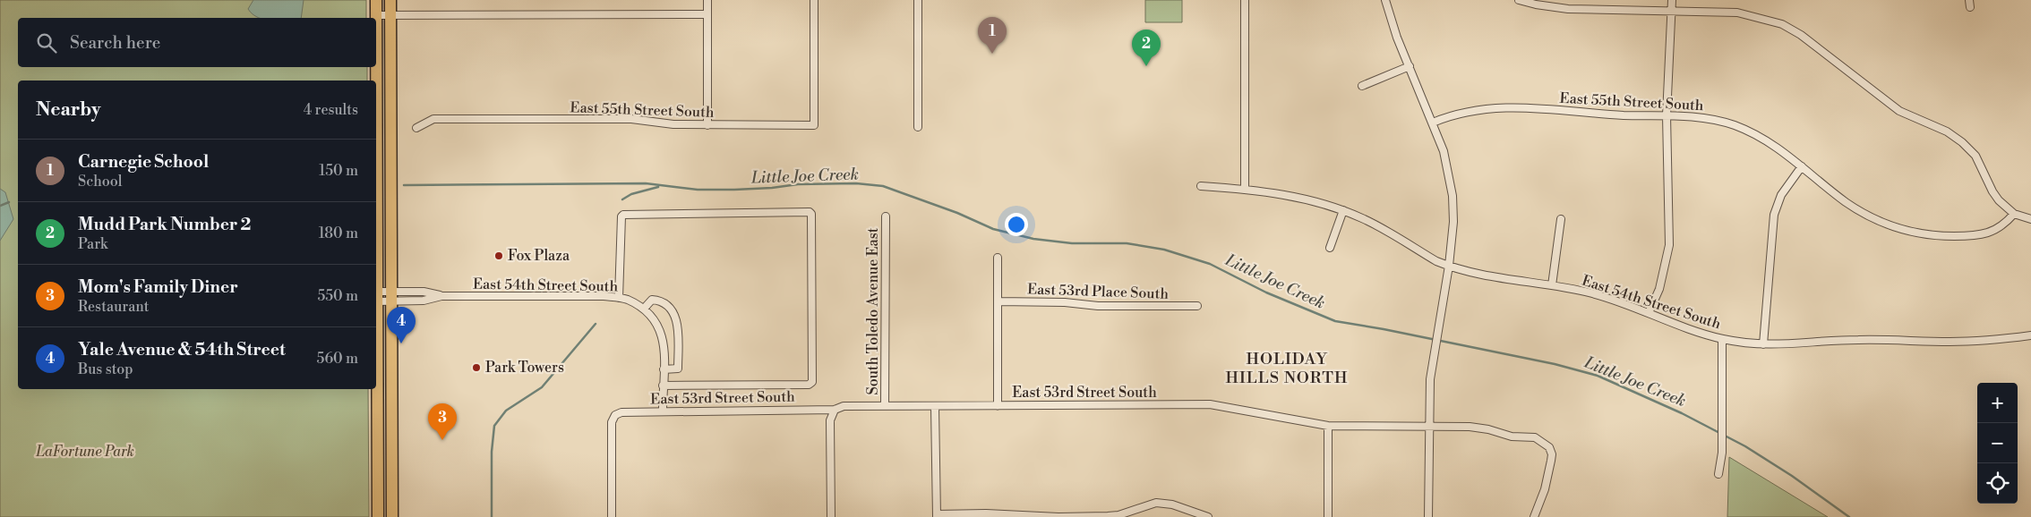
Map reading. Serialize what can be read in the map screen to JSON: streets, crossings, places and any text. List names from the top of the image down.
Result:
{
  "streets": {
    "street": [
      "East 55th Street South",
      "East 54th Street South",
      "East 53rd Place South",
      "South Toledo Avenue East",
      "East 53rd Street South"
    ]
  },
  "crossings": [
    ["East 54th Street South", "East 53rd Street South"],
    ["South Toledo Avenue East", "East 53rd Street South"]
  ],
  "districts": ["HOLIDAY HILLS NORTH"],
  "water": ["Little Joe Creek"],
  "parks": ["LaFortune Park"],
  "places": ["Fox Plaza", "Park Towers"],
  "page": {
    "pins": [
      "1",
      "2",
      "4",
      "3"
    ],
    "search": "Search here",
    "heading": ["Nearby", "4 results"],
    "list": [
      {
        "mark": "1",
        "name": "Carnegie School",
        "note": "School",
        "value": "150 m"
      },
      {
        "mark": "2",
        "name": "Mudd Park Number 2",
        "note": "Park",
        "value": "180 m"
      },
      {
        "mark": "3",
        "name": "Mom's Family Diner",
        "note": "Restaurant",
        "value": "550 m"
      },
      {
        "mark": "4",
        "name": "Yale Avenue & 54th Street",
        "note": "Bus stop",
        "value": "560 m"
      }
    ],
    "map_buttons": ["+", "−"]
  }
}
